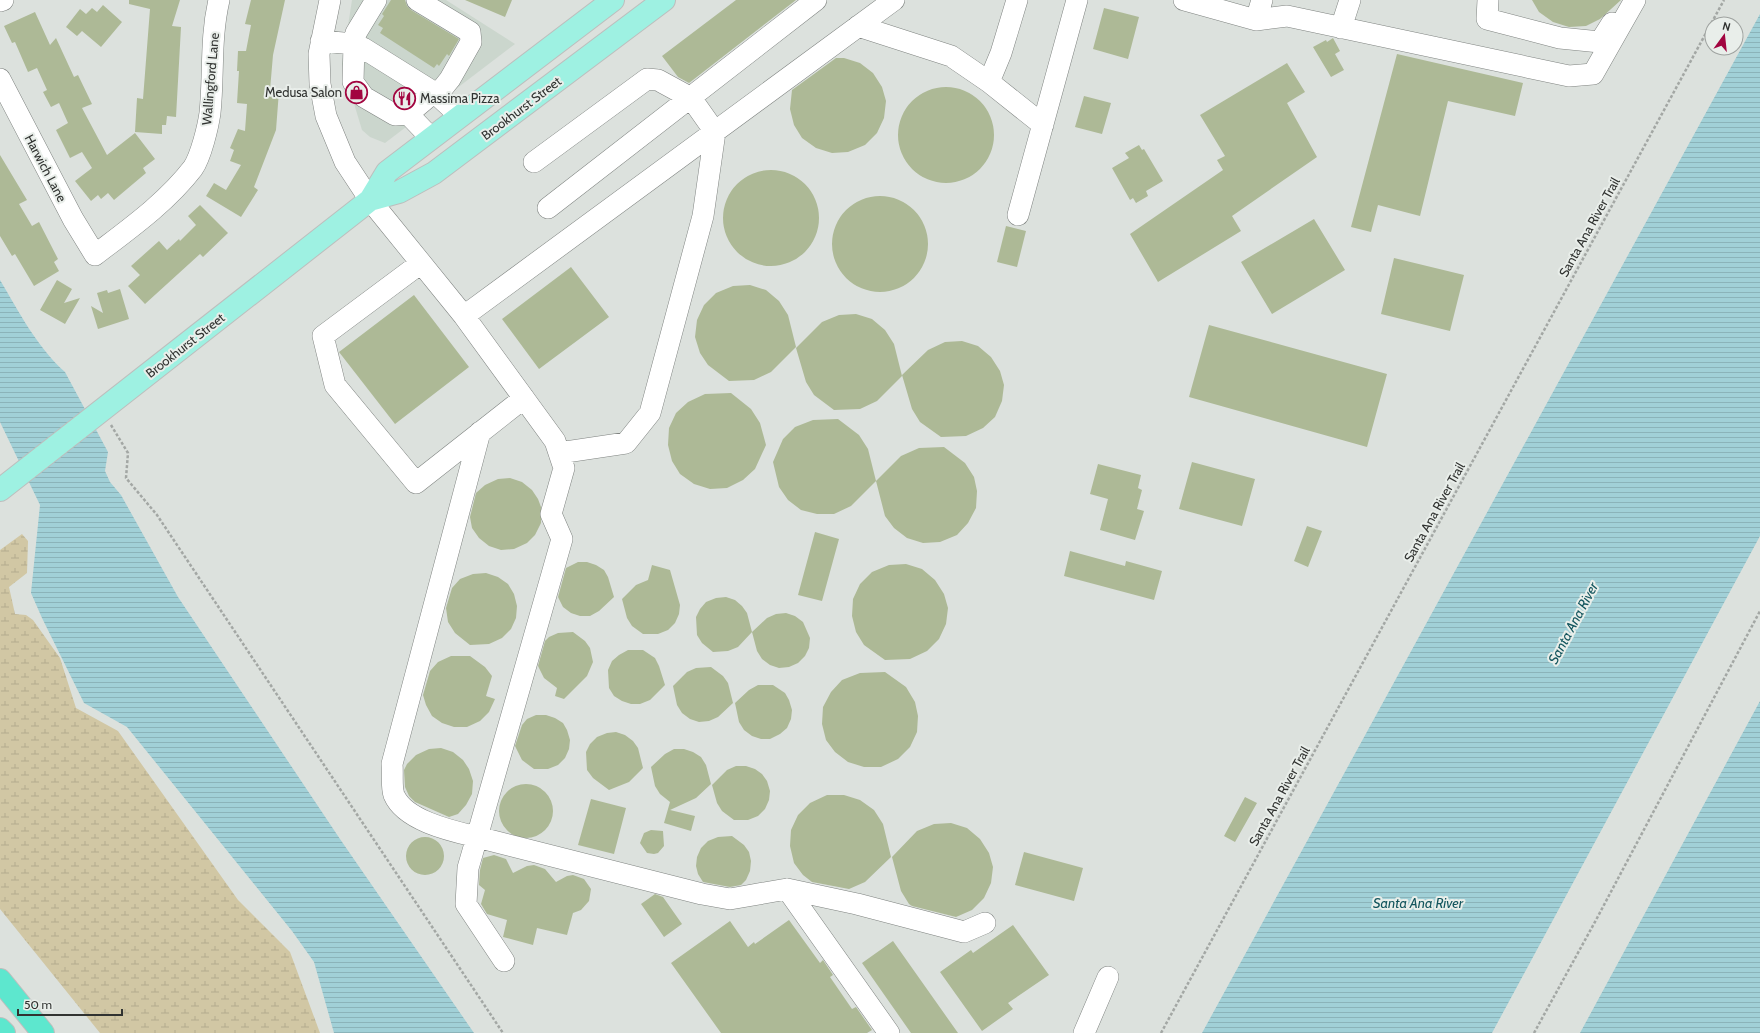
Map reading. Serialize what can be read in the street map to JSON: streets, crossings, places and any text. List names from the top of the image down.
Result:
{
  "streets": {
    "main road": ["Brookhurst Street"],
    "street": ["Wallingford Lane", "Harwich Lane"],
    "path": ["Santa Ana River Trail"]
  },
  "crossings": [
    ["Wallingford Lane", "Harwich Lane"]
  ],
  "water": ["Santa Ana River"],
  "places": {
    "shop": ["Medusa Salon"],
    "restaurant": ["Massima Pizza"]
  },
  "scale_bar": "50 m",
  "north": "top"
}
